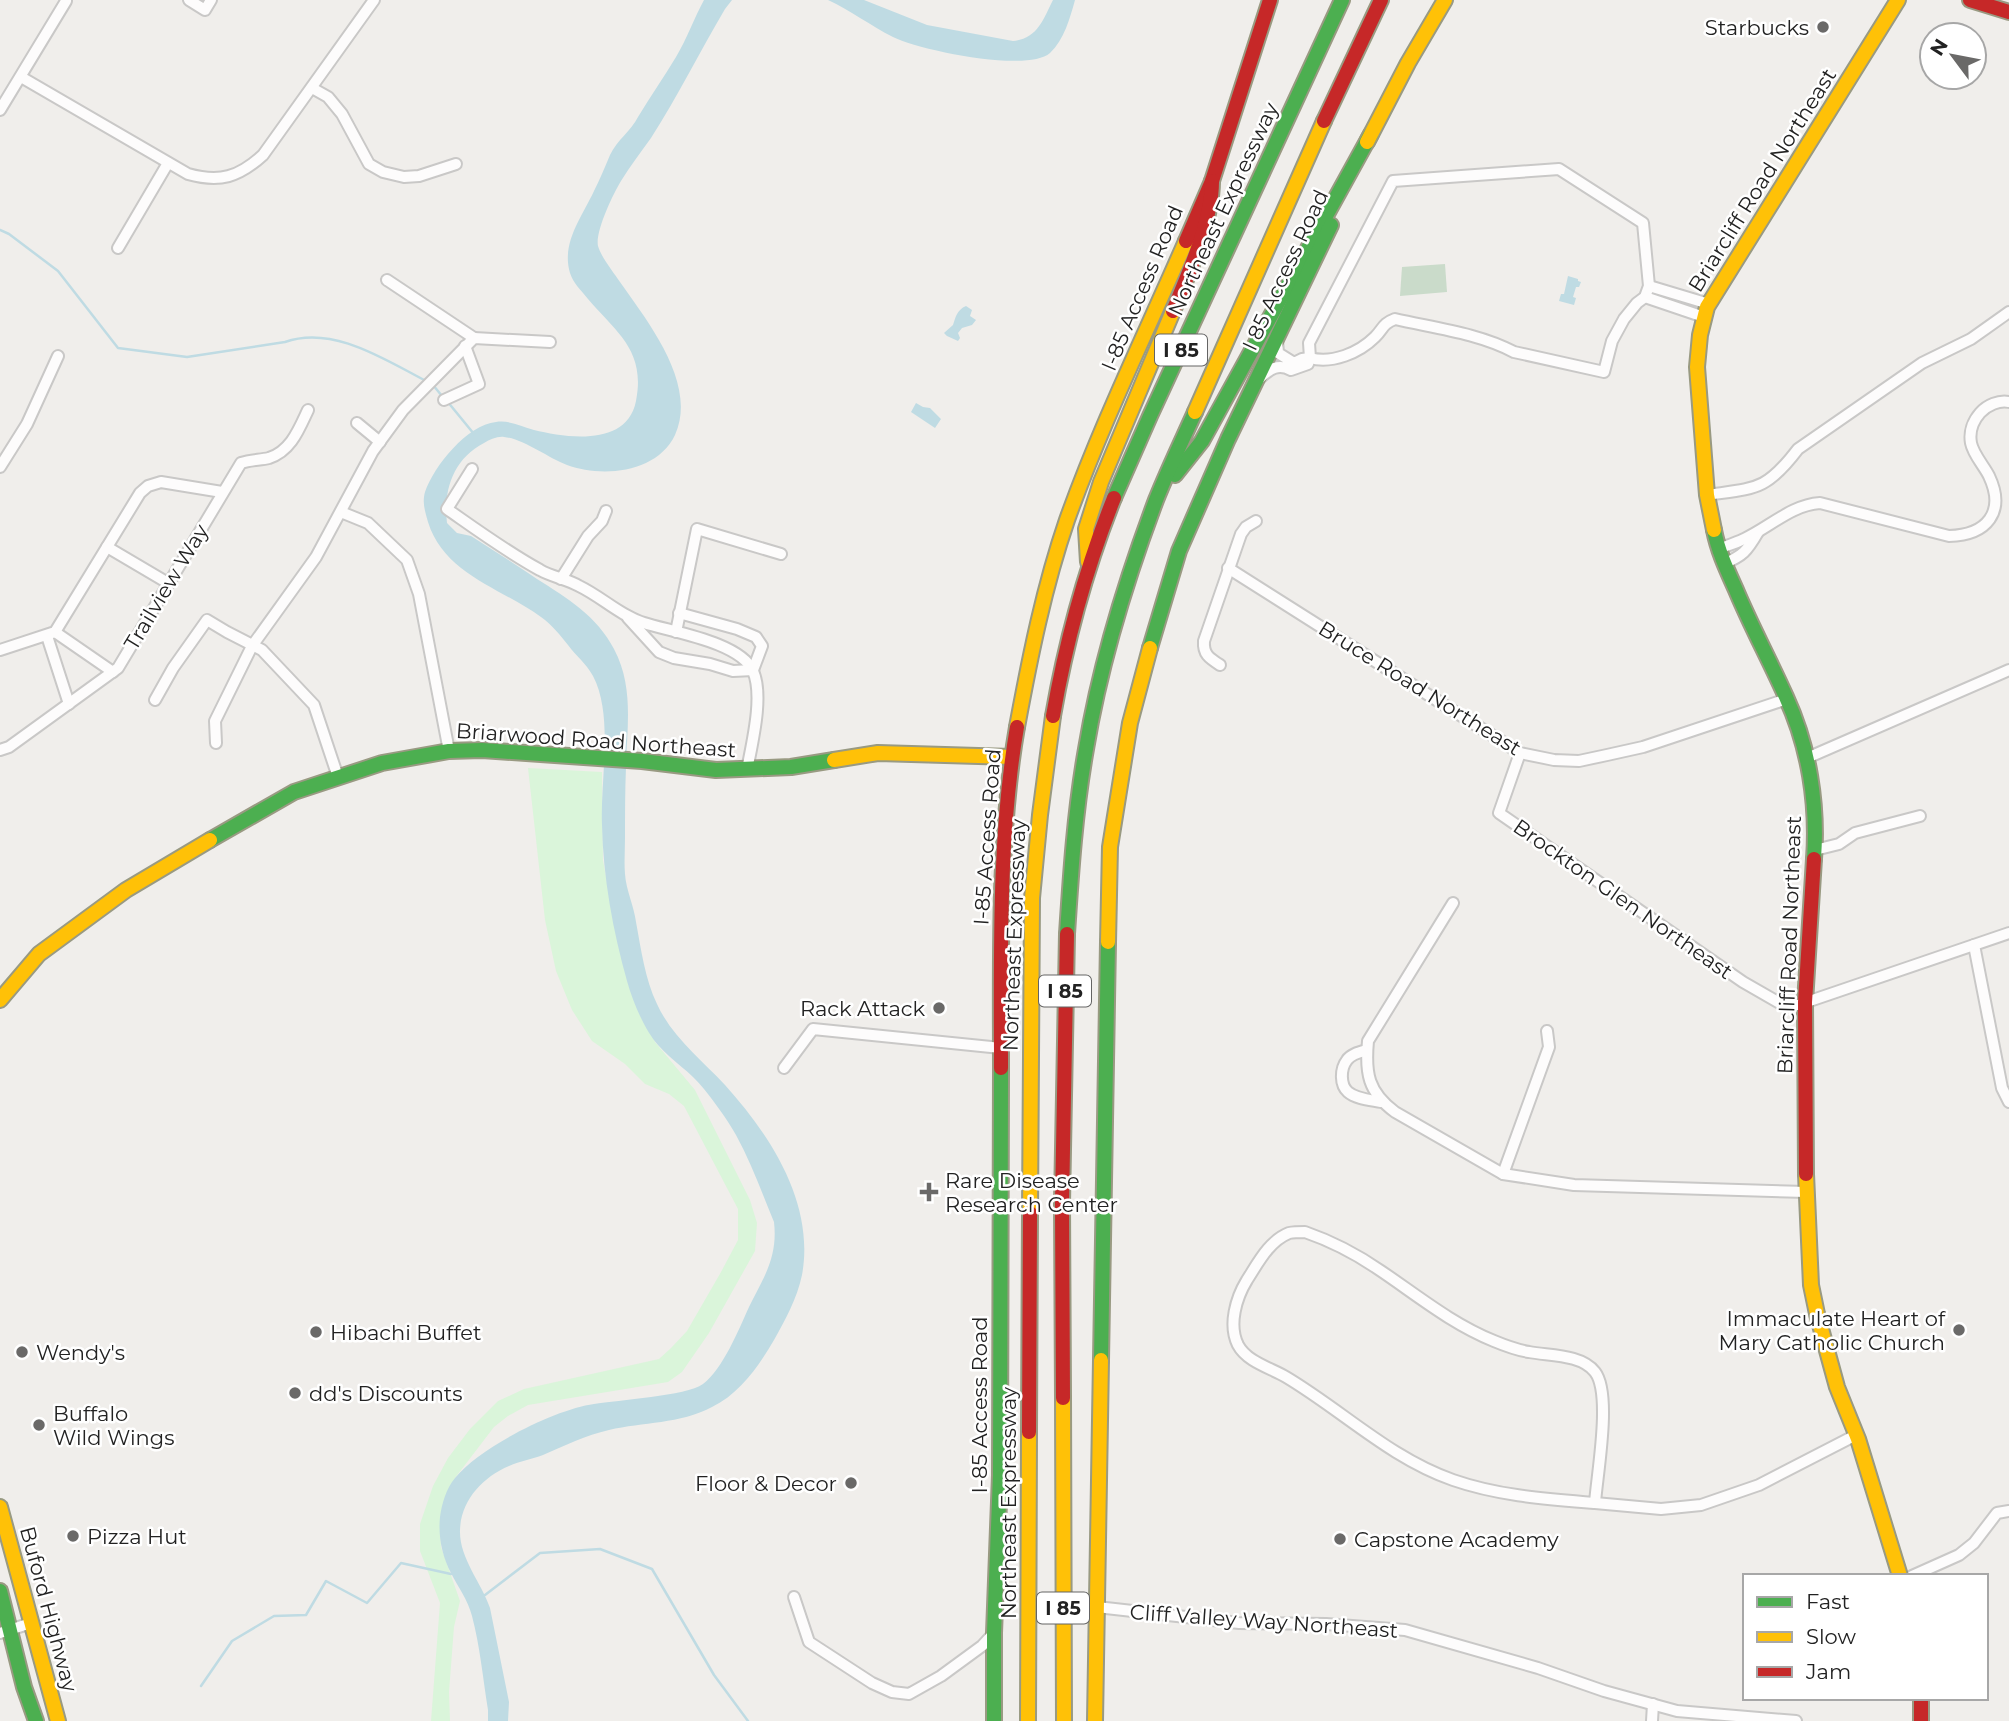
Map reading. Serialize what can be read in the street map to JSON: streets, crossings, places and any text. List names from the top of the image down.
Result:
{
  "streets": {
    "main road": [
      "Briarcliff Road Northeast",
      "Northeast Expressway",
      "I 85 Access Road",
      "I-85 Access Road",
      "I 85",
      "Briarwood Road Northeast",
      "Buford Highway"
    ],
    "street": [
      "Trailview Way",
      "Bruce Road Northeast",
      "Brockton Glen Northeast",
      "Cliff Valley Way Northeast"
    ]
  },
  "crossings": [
    ["Briarcliff Road Northeast", "Bruce Road Northeast"],
    ["Briarcliff Road Northeast", "Brockton Glen Northeast"],
    ["I 85 Access Road", "Cliff Valley Way Northeast"],
    ["I-85 Access Road", "Briarwood Road Northeast"],
    ["Bruce Road Northeast", "Brockton Glen Northeast"]
  ],
  "places": {
    "other": [
      "Starbucks",
      "Rack Attack",
      "Immaculate Heart of Mary Catholic Church",
      "Hibachi Buffet",
      "Wendy's",
      "dd's Discounts",
      "Buffalo Wild Wings",
      "Floor & Decor",
      "Pizza Hut",
      "Capstone Academy"
    ],
    "health": ["Rare Disease Research Center"]
  },
  "legend": ["Fast", "Slow", "Jam"],
  "north": "top left"
}
